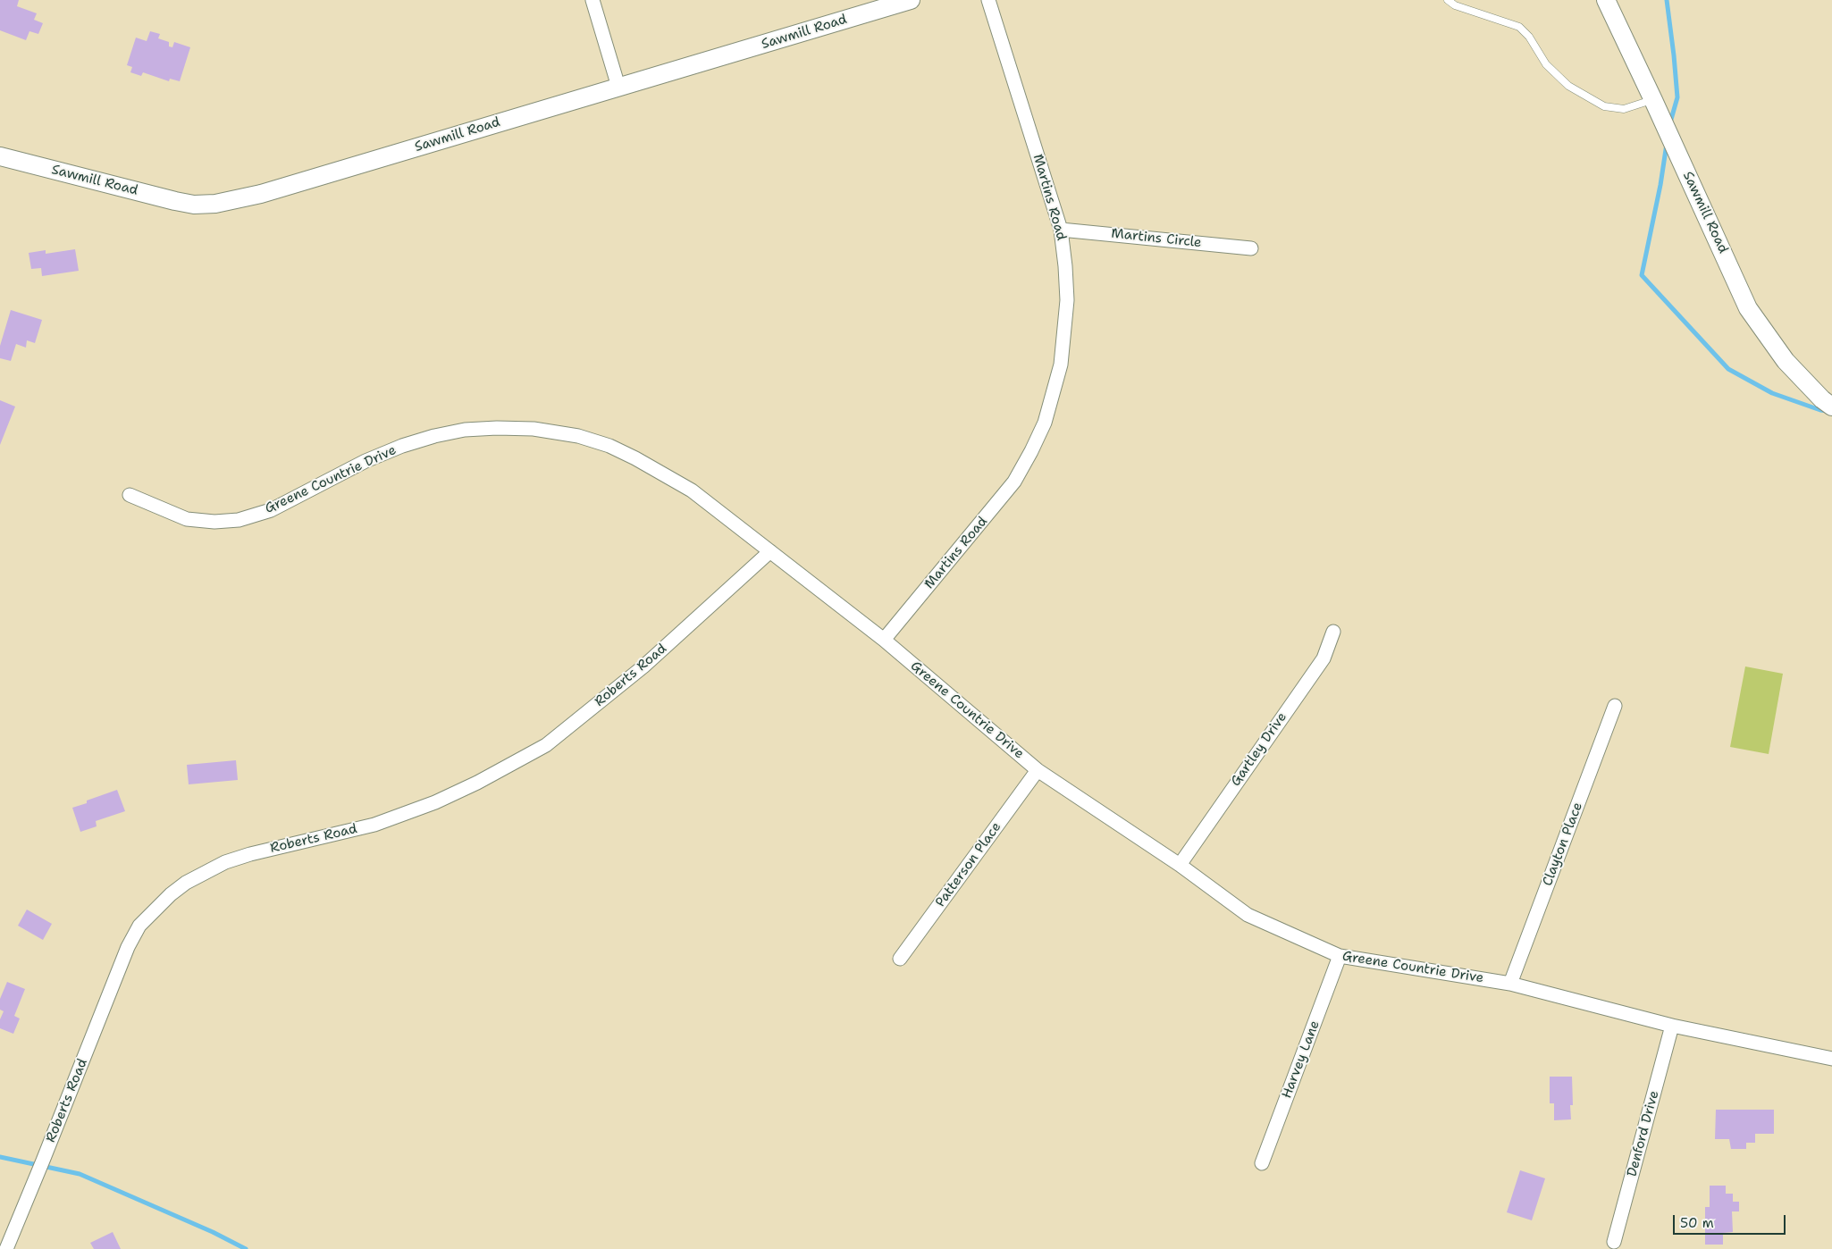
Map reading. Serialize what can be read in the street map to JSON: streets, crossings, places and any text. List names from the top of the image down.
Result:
{
  "streets": {
    "street": [
      "Sawmill Road",
      "Martins Road",
      "Martins Circle",
      "Greene Countrie Drive",
      "Roberts Road",
      "Gartley Drive",
      "Clayton Place",
      "Patterson Place",
      "Harvey Lane",
      "Denford Drive"
    ]
  },
  "crossings": [
    ["Martins Road", "Martins Circle"],
    ["Martins Road", "Greene Countrie Drive"],
    ["Greene Countrie Drive", "Roberts Road"],
    ["Greene Countrie Drive", "Gartley Drive"],
    ["Greene Countrie Drive", "Clayton Place"],
    ["Greene Countrie Drive", "Patterson Place"],
    ["Greene Countrie Drive", "Harvey Lane"],
    ["Greene Countrie Drive", "Denford Drive"]
  ],
  "scale_bar": "50 m"
}
